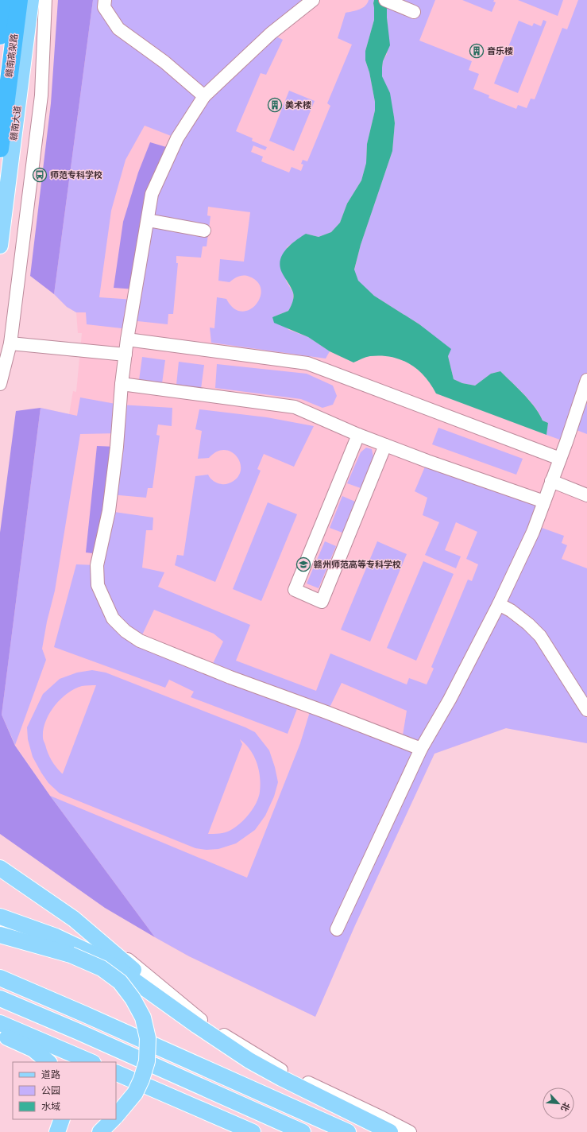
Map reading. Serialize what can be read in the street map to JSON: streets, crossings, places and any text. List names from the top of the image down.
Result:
{
  "streets": {
    "highway": ["赣南高架路"],
    "main road": ["赣南大道"]
  },
  "places": {
    "building": ["音乐楼", "美术楼"],
    "bus stop": ["师范专科学校"],
    "school or university": ["赣州师范高等专科学校"]
  },
  "legend": ["道路", "公园", "水域"],
  "north": "bottom right"
}
